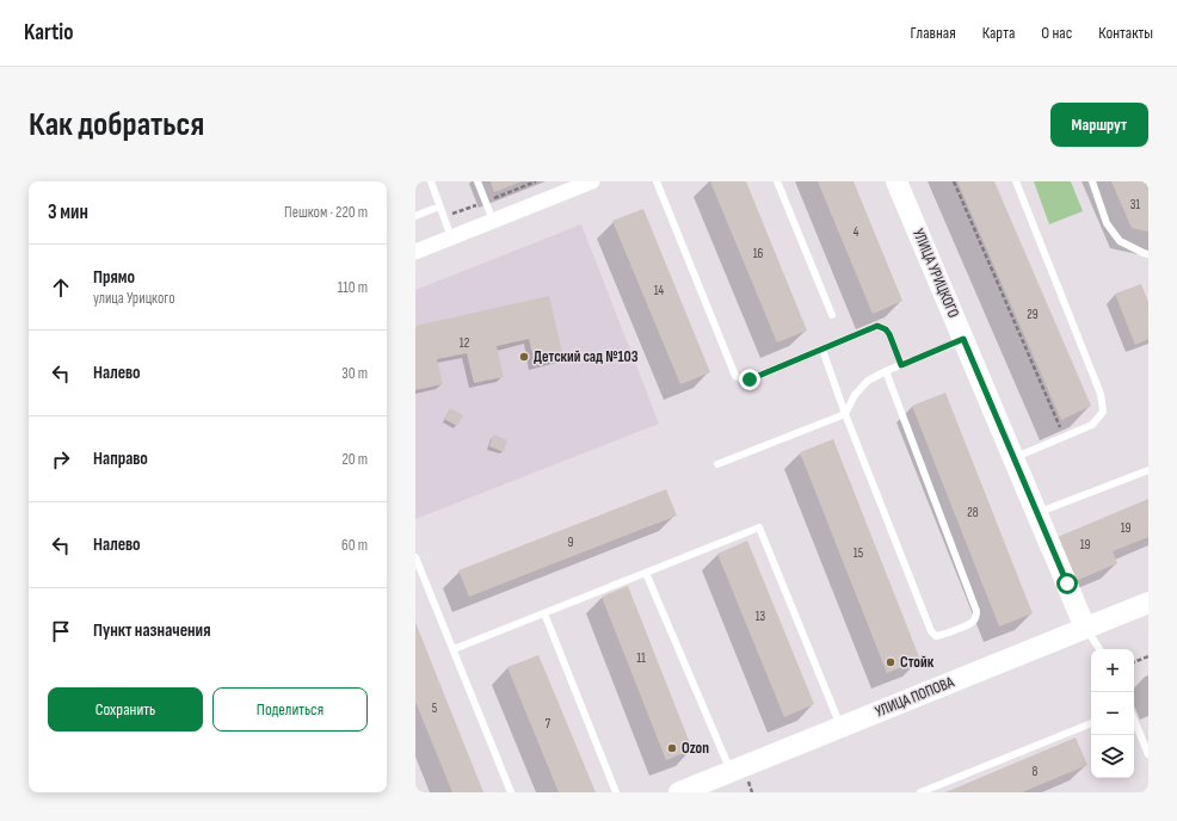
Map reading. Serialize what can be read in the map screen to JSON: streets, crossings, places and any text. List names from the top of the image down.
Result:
{
  "streets": {
    "main road": ["УЛИЦА УРИЦКОГО", "УЛИЦА ПОПОВА"]
  },
  "crossings": [
    ["УЛИЦА УРИЦКОГО", "УЛИЦА ПОПОВА"]
  ],
  "places": ["Детский сад №103", "Стойк", "Ozon"],
  "house_numbers": [
    "31",
    "4",
    "16",
    "14",
    "29",
    "12",
    "28",
    "19",
    "9",
    "19",
    "15",
    "13",
    "11",
    "5",
    "7",
    "8"
  ],
  "page": {
    "header": "Kartio",
    "nav": [
      "Главная",
      "Карта",
      "О нас",
      "Контакты"
    ],
    "buttons": [
      "Маршрут",
      ["Сохранить", "Поделиться"]
    ],
    "title": "Как добраться",
    "heading": ["3 мин", "Пешком · 220 m"],
    "list": [
      ["Прямо", "улица Урицкого", "110 m"],
      ["Налево", "30 m"],
      ["Направо", "20 m"],
      ["Налево", "60 m"],
      "Пункт назначения"
    ],
    "map_buttons": ["+", "−"]
  }
}
